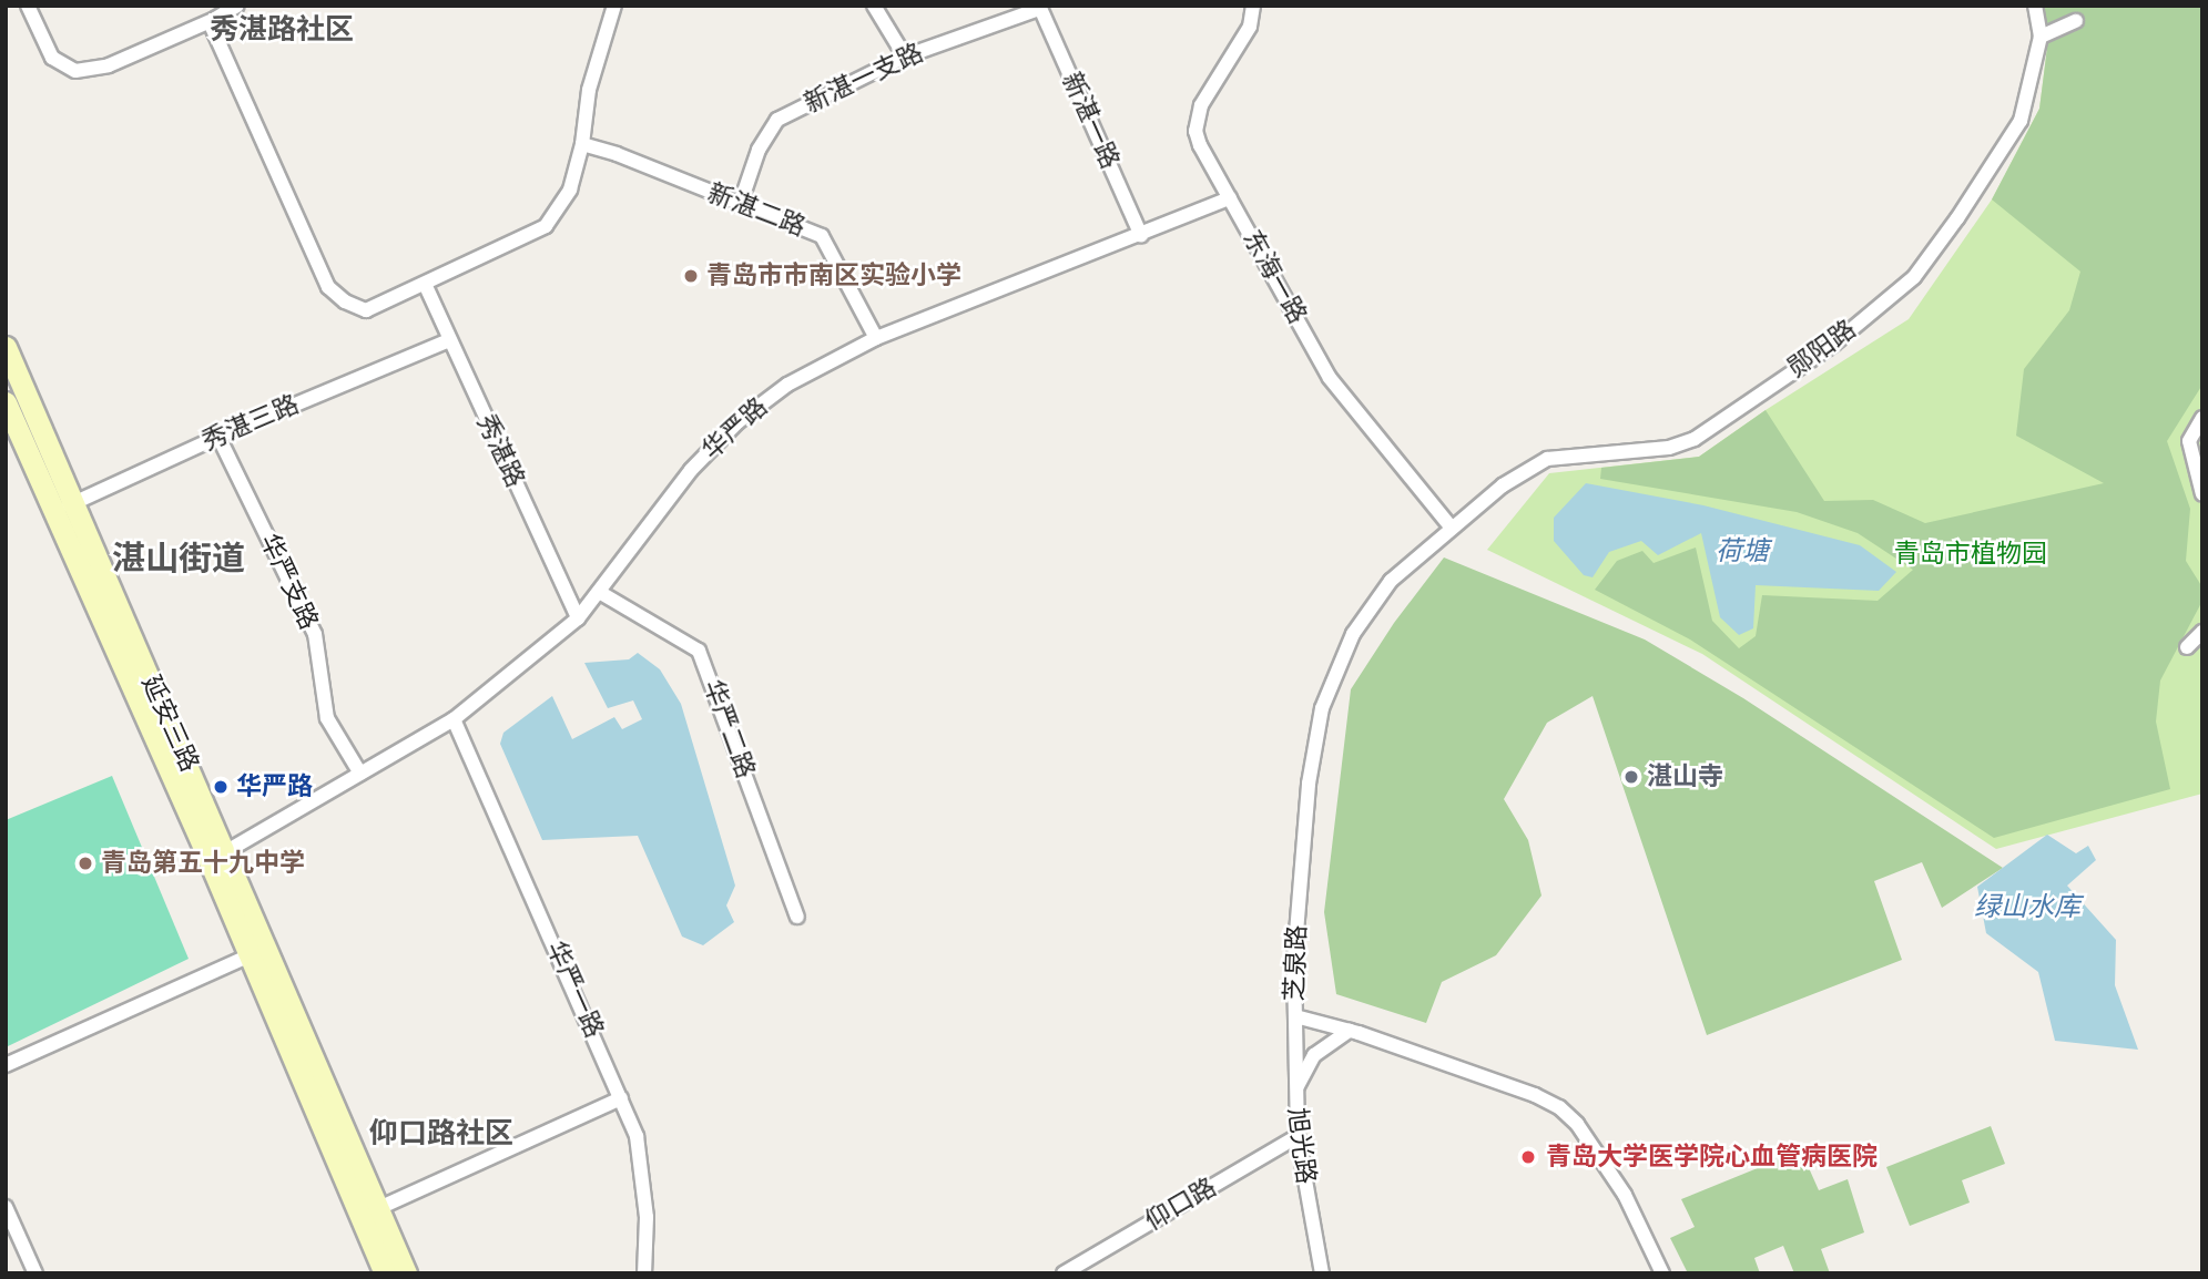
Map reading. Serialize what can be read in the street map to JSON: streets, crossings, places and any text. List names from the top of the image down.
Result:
{
  "streets": {
    "main road": ["延安三路"],
    "street": [
      "新湛一支路",
      "新湛一路",
      "新湛二路",
      "东海一路",
      "郧阳路",
      "秀湛三路",
      "华严路",
      "秀湛路",
      "华严支路",
      "华严二路",
      "芝泉路",
      "华严一路",
      "旭光路",
      "仰口路"
    ]
  },
  "crossings": [
    ["新湛一支路", "新湛一路"],
    ["新湛一支路", "新湛二路"],
    ["新湛一路", "华严路"],
    ["新湛二路", "华严路"],
    ["东海一路", "郧阳路"],
    ["东海一路", "华严路"],
    ["东海一路", "芝泉路"],
    ["郧阳路", "芝泉路"],
    ["秀湛三路", "秀湛路"],
    ["秀湛三路", "华严支路"],
    ["秀湛三路", "延安三路"],
    ["华严路", "秀湛路"],
    ["华严路", "华严支路"],
    ["华严路", "延安三路"],
    ["华严路", "华严二路"],
    ["华严路", "华严一路"],
    ["芝泉路", "旭光路"],
    ["旭光路", "仰口路"]
  ],
  "districts": ["秀湛路社区", "湛山街道", "仰口路社区"],
  "water": ["荷塘", "绿山水库"],
  "parks": ["青岛市植物园"],
  "places": [
    "青岛市市南区实验小学",
    "湛山寺",
    "华严路",
    "青岛第五十九中学",
    "青岛大学医学院心血管病医院"
  ]
}
